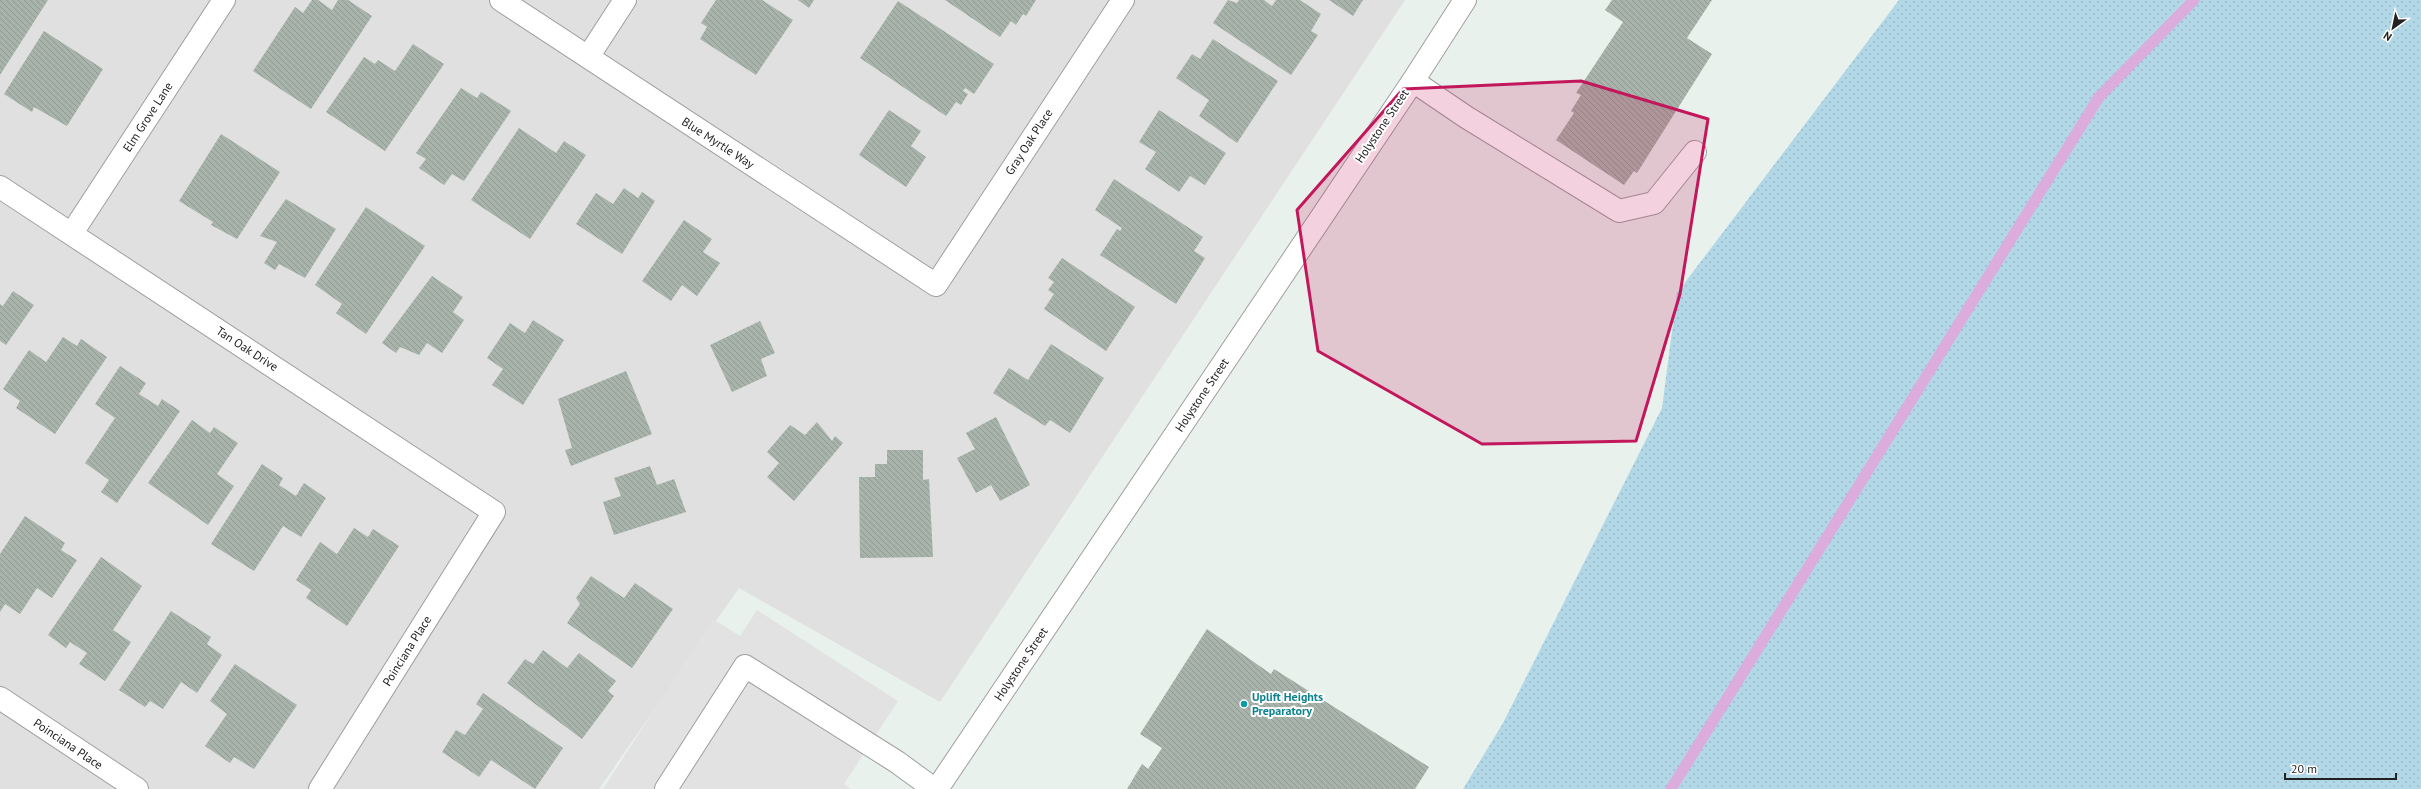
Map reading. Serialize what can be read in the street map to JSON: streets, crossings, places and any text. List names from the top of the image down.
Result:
{
  "streets": {
    "street": [
      "Elm Grove Lane",
      "Holystone Street",
      "Gray Oak Place",
      "Blue Myrtle Way",
      "Tan Oak Drive",
      "Poinciana Place"
    ]
  },
  "crossings": [
    ["Elm Grove Lane", "Tan Oak Drive"],
    ["Gray Oak Place", "Blue Myrtle Way"],
    ["Tan Oak Drive", "Poinciana Place"]
  ],
  "places": ["Uplift Heights Preparatory"],
  "scale_bar": "20 m",
  "north": "bottom left"
}
